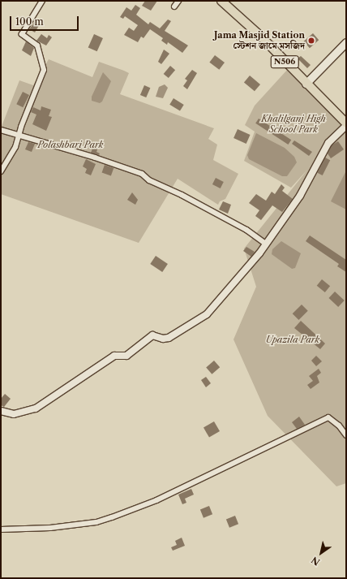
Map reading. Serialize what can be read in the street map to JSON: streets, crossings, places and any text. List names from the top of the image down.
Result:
{
  "streets": {
    "highway": ["N506"]
  },
  "parks": ["Khalilganj High School Park", "Polashbari Park", "Upazila Park"],
  "places": ["Jama Masjid Station স্টেশন জামে মসজিদ"],
  "scale_bar": "100 m",
  "north": "bottom left"
}
